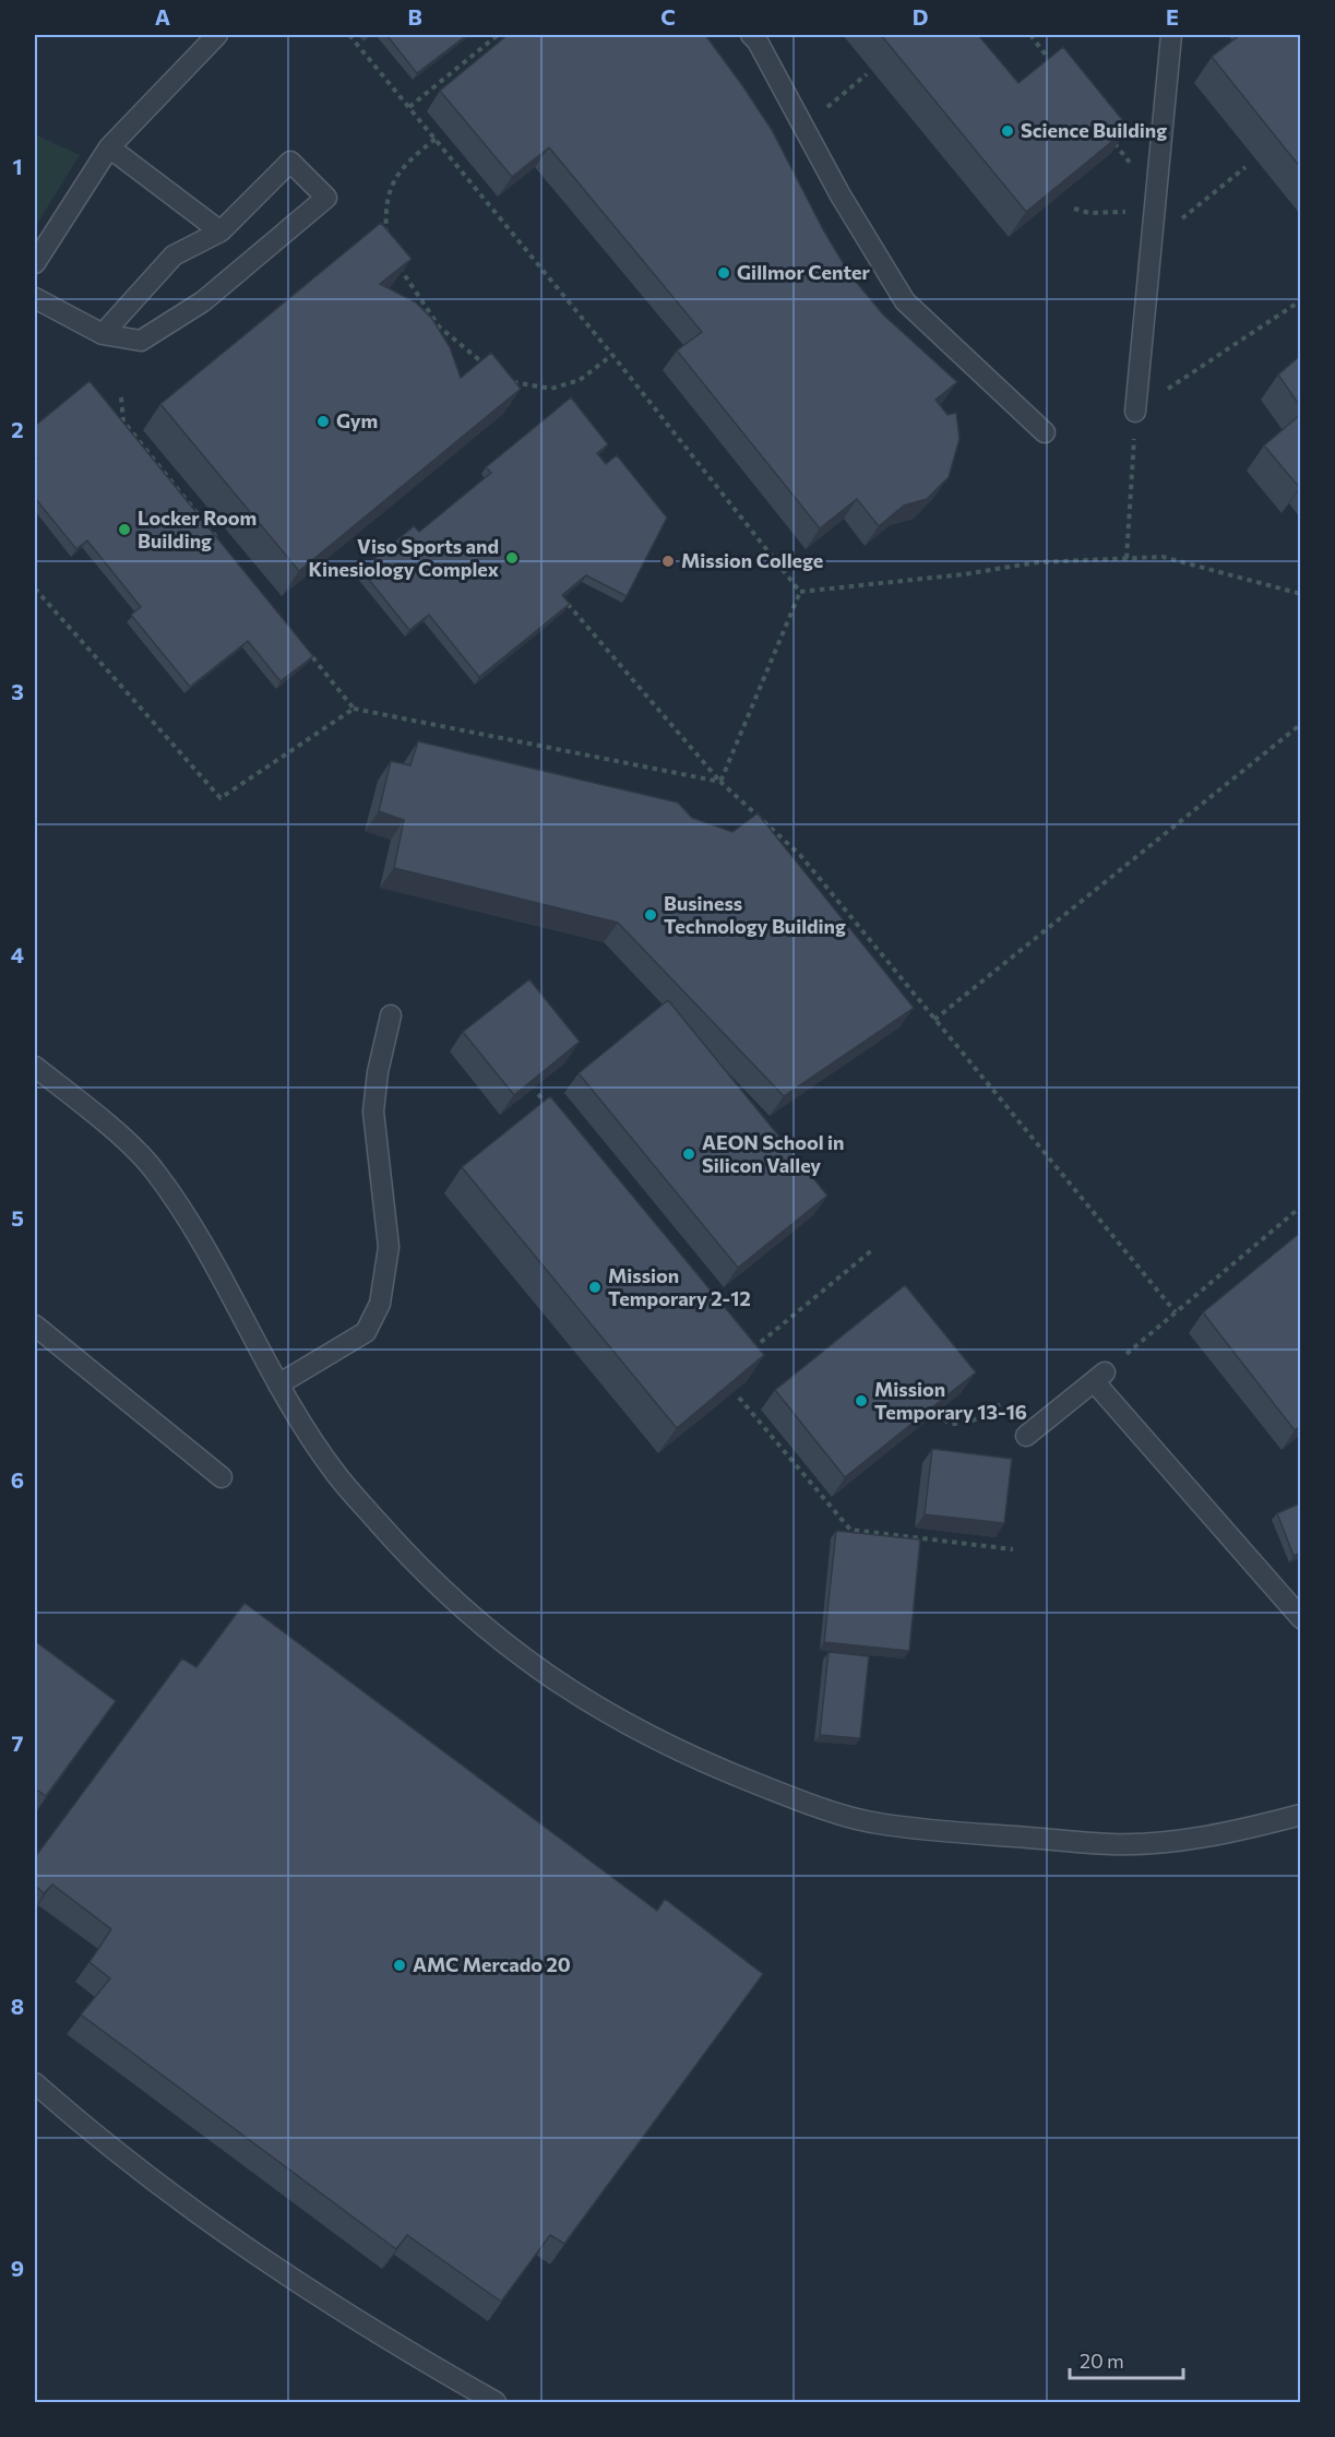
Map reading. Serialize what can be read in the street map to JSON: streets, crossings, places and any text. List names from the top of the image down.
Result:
{
  "places": [
    "Science Building",
    "Gillmor Center",
    "Gym",
    "Locker Room Building",
    "Viso Sports and Kinesiology Complex",
    "Mission College",
    "Business Technology Building",
    "AEON School in Silicon Valley",
    "Mission Temporary 2-12",
    "Mission Temporary 13-16",
    "AMC Mercado 20"
  ],
  "scale_bar": "20 m",
  "grid": {
    "columns": [
      "A",
      "B",
      "C",
      "D",
      "E"
    ],
    "rows": [
      "1",
      "2",
      "3",
      "4",
      "5",
      "6",
      "7",
      "8",
      "9"
    ]
  }
}
